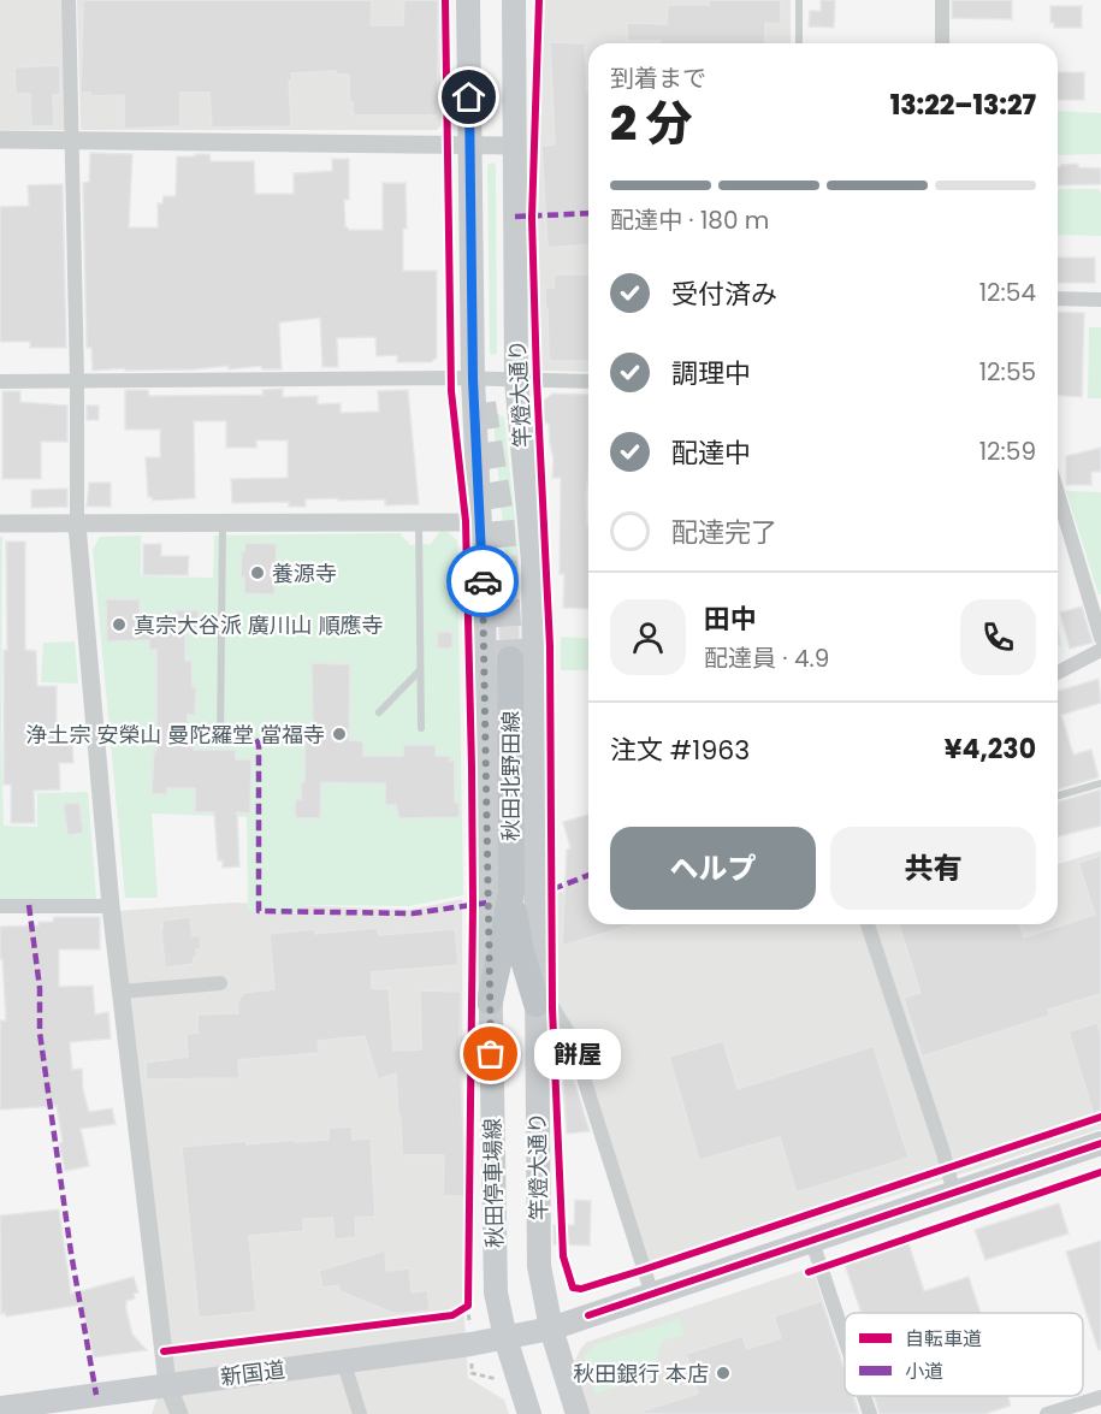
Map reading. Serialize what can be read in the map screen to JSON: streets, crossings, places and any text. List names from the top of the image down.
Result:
{
  "streets": {
    "highway": ["秋田北野田線"],
    "main road": ["竿燈大通り", "秋田停車場線", "新国道"]
  },
  "crossings": [
    ["竿燈大通り", "秋田停車場線"],
    ["竿燈大通り", "新国道"],
    ["秋田停車場線", "新国道"]
  ],
  "places": [
    "養源寺",
    "真宗大谷派 廣川山 順應寺",
    "浄土宗 安榮山 曼陀羅堂 當福寺",
    "餅屋",
    "秋田銀行 本店"
  ],
  "legend": ["自転車道", "小道"],
  "page": {
    "heading": ["2 分", "到着まで", "13:22–13:27"],
    "panel": [
      "田中",
      "配達員 · 4.9",
      "注文 #1963",
      "¥4,230"
    ],
    "bar": "配達中 · 180 m",
    "list": [
      ["受付済み", "12:54"],
      ["調理中", "12:55"],
      ["配達中", "12:59"],
      "配達完了"
    ],
    "buttons": ["ヘルプ", "共有"],
    "bubble": "餅屋"
  }
}
